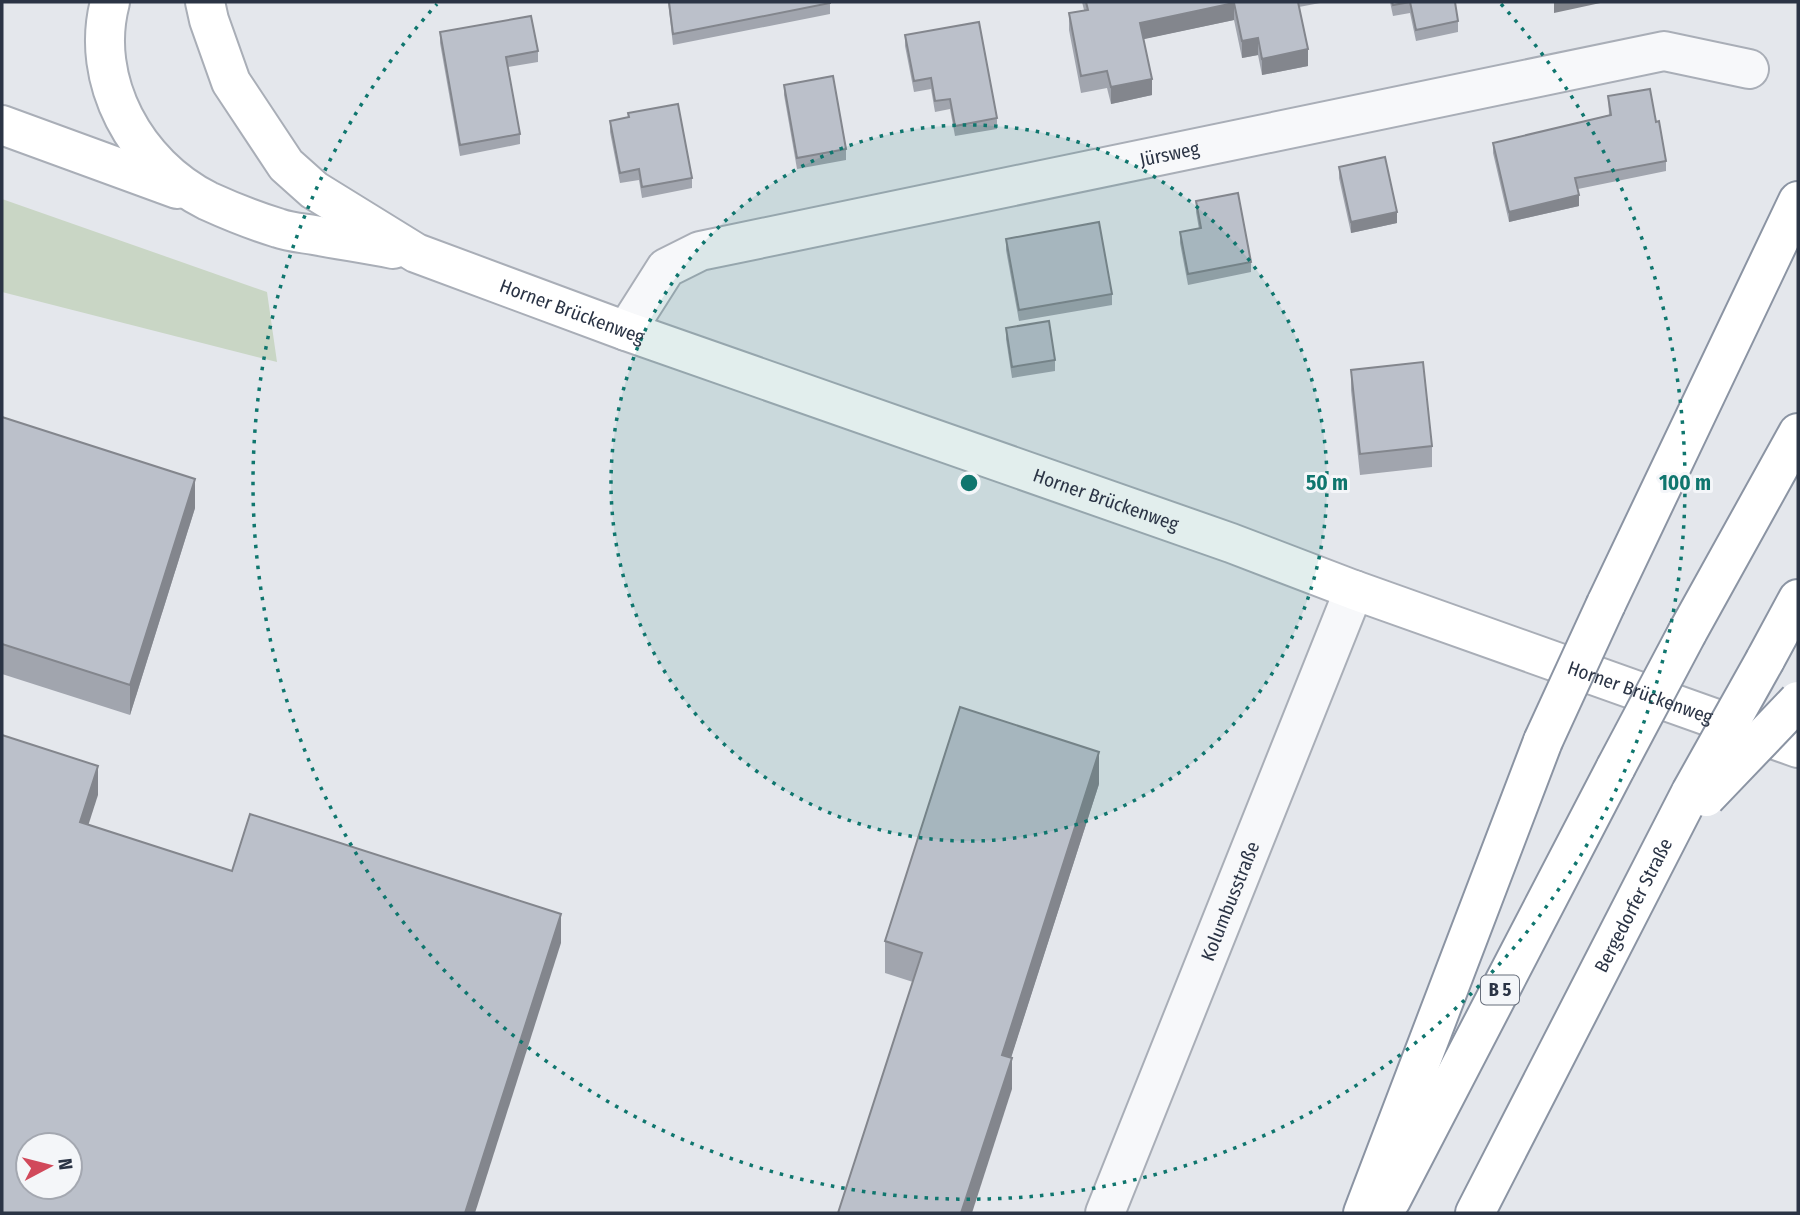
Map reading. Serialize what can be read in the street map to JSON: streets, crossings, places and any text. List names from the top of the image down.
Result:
{
  "streets": {
    "main road": ["Horner Brückenweg", "Bergedorfer Straße", "B 5"],
    "street": ["Jürsweg", "Kolumbusstraße"]
  },
  "crossings": [
    ["Jürsweg", "Horner Brückenweg"],
    ["Horner Brückenweg", "Kolumbusstraße"]
  ],
  "north": "right",
  "rings": ["50 m", "100 m"]
}
